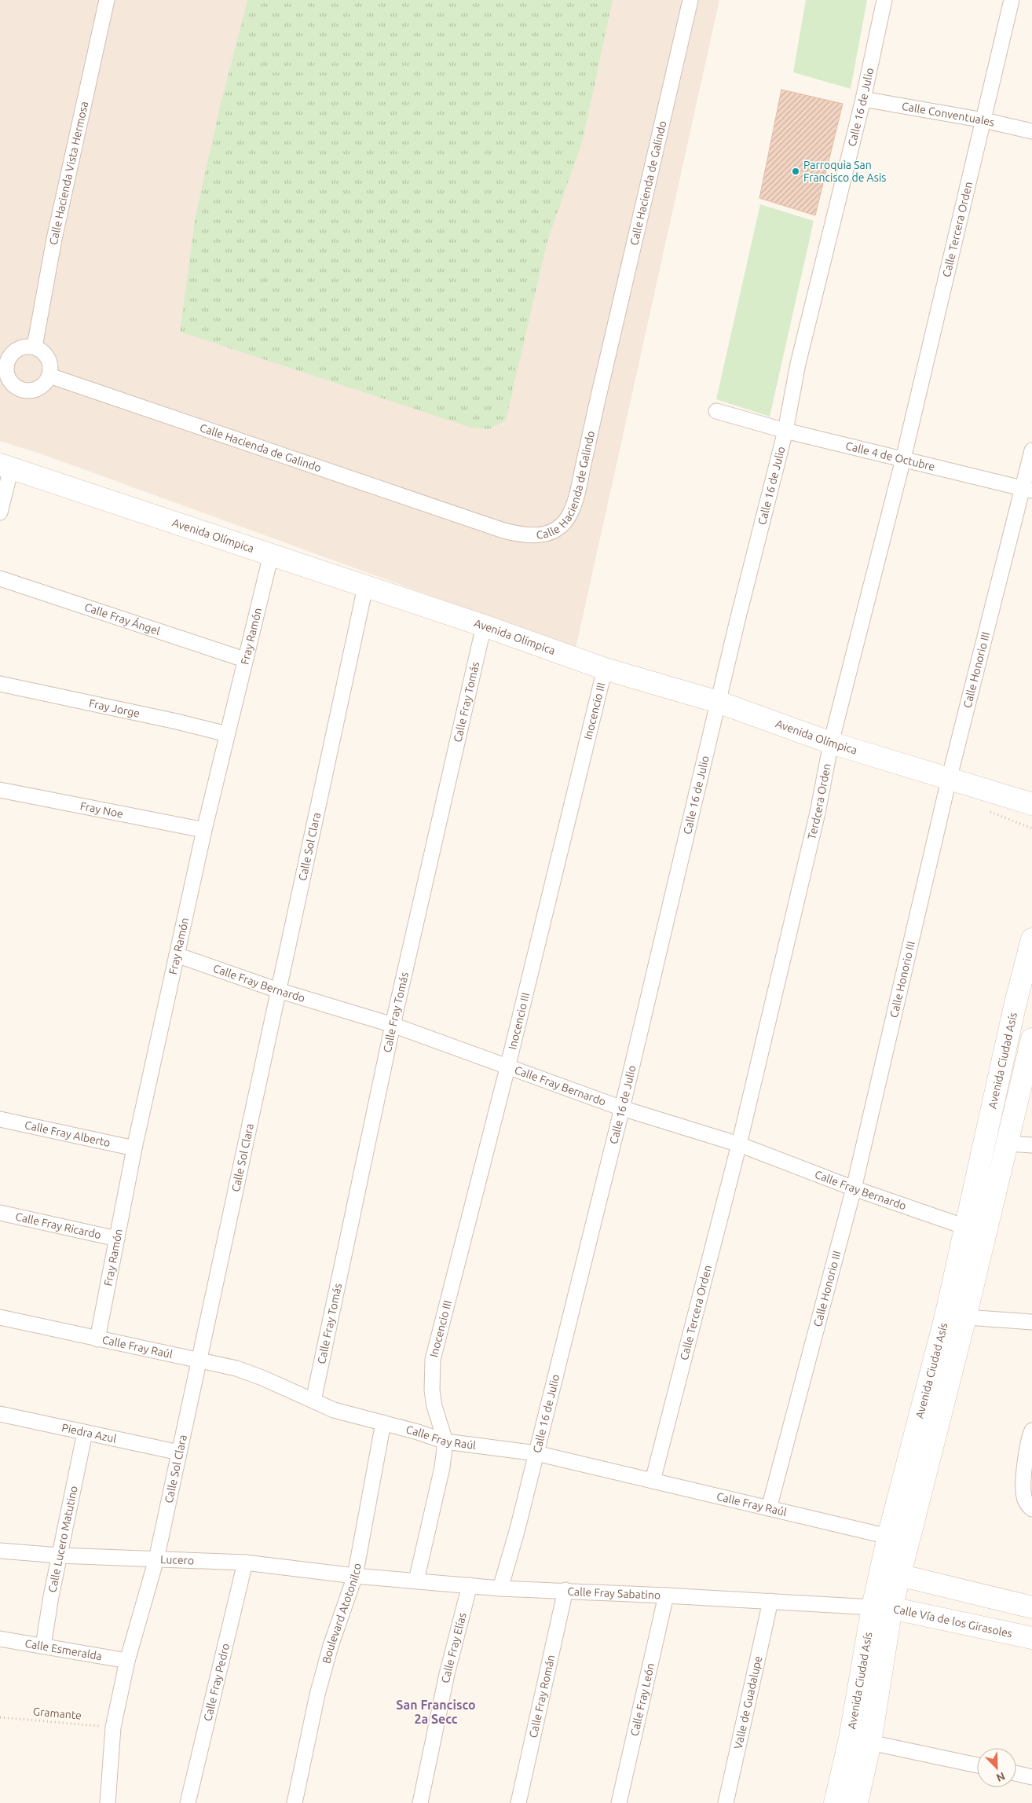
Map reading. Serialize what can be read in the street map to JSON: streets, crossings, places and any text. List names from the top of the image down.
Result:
{
  "streets": {
    "street": [
      "Calle 16 de Julio",
      "Calle Conventuales",
      "Calle Hacienda Vista Hermosa",
      "Calle Hacienda de Galindo",
      "Calle Tercera Orden",
      "Calle 4 de Octubre",
      "Avenida Olímpica",
      "Calle Fray Ángel",
      "Fray Ramón",
      "Calle Honorio III",
      "Calle Fray Tomás",
      "Fray Jorge",
      "Inocencio III",
      "Terdcera Orden",
      "Fray Noe",
      "Calle Sol Clara",
      "Calle Fray Bernardo",
      "Avenida Ciudad Asís",
      "Calle Fray Alberto",
      "Calle Fray Ricardo",
      "Calle Fray Raúl",
      "Piedra Azul",
      "Calle Lucero Matutino",
      "Lucero",
      "Calle Fray Sabatino",
      "Boulevard Atotonilco",
      "Calle Vía de los Girasoles",
      "Calle Fray Elías",
      "Calle Esmeralda",
      "Calle Fray Pedro",
      "Calle Fray Román",
      "Calle Fray León",
      "Valle de Guadalupe"
    ],
    "path": ["Gramante"]
  },
  "crossings": [
    ["Calle 16 de Julio", "Calle Conventuales"],
    ["Calle 16 de Julio", "Calle 4 de Octubre"],
    ["Calle 16 de Julio", "Avenida Olímpica"],
    ["Calle 16 de Julio", "Calle Fray Bernardo"],
    ["Calle 16 de Julio", "Calle Fray Raúl"],
    ["Calle 16 de Julio", "Calle Fray Sabatino"],
    ["Calle Conventuales", "Calle Tercera Orden"],
    ["Calle Hacienda Vista Hermosa", "Calle Hacienda de Galindo"],
    ["Calle Tercera Orden", "Calle 4 de Octubre"],
    ["Calle Tercera Orden", "Terdcera Orden"],
    ["Calle Tercera Orden", "Calle Fray Bernardo"],
    ["Calle Tercera Orden", "Calle Fray Raúl"],
    ["Calle 4 de Octubre", "Calle Honorio III"],
    ["Calle 4 de Octubre", "Terdcera Orden"],
    ["Avenida Olímpica", "Fray Ramón"],
    ["Avenida Olímpica", "Calle Honorio III"],
    ["Avenida Olímpica", "Calle Fray Tomás"],
    ["Avenida Olímpica", "Inocencio III"],
    ["Avenida Olímpica", "Terdcera Orden"],
    ["Avenida Olímpica", "Calle Sol Clara"],
    ["Calle Fray Ángel", "Fray Ramón"],
    ["Fray Ramón", "Fray Jorge"],
    ["Fray Ramón", "Fray Noe"],
    ["Fray Ramón", "Calle Fray Bernardo"],
    ["Fray Ramón", "Calle Fray Alberto"],
    ["Fray Ramón", "Calle Fray Ricardo"],
    ["Fray Ramón", "Calle Fray Raúl"],
    ["Calle Honorio III", "Calle Fray Bernardo"],
    ["Calle Honorio III", "Calle Fray Raúl"],
    ["Calle Fray Tomás", "Calle Fray Bernardo"],
    ["Calle Fray Tomás", "Calle Fray Raúl"],
    ["Inocencio III", "Calle Fray Bernardo"],
    ["Inocencio III", "Calle Fray Raúl"],
    ["Terdcera Orden", "Calle Fray Bernardo"],
    ["Calle Sol Clara", "Calle Fray Bernardo"],
    ["Calle Sol Clara", "Calle Fray Raúl"],
    ["Calle Sol Clara", "Piedra Azul"],
    ["Calle Sol Clara", "Lucero"],
    ["Calle Sol Clara", "Calle Esmeralda"],
    ["Calle Sol Clara", "Gramante"],
    ["Calle Fray Bernardo", "Avenida Ciudad Asís"],
    ["Avenida Ciudad Asís", "Calle Fray Raúl"],
    ["Avenida Ciudad Asís", "Calle Fray Sabatino"],
    ["Avenida Ciudad Asís", "Calle Vía de los Girasoles"],
    ["Calle Fray Raúl", "Boulevard Atotonilco"],
    ["Piedra Azul", "Calle Lucero Matutino"],
    ["Calle Lucero Matutino", "Lucero"],
    ["Calle Lucero Matutino", "Calle Esmeralda"],
    ["Lucero", "Calle Fray Sabatino"],
    ["Lucero", "Boulevard Atotonilco"],
    ["Lucero", "Calle Fray Pedro"],
    ["Calle Fray Sabatino", "Boulevard Atotonilco"],
    ["Calle Fray Sabatino", "Calle Vía de los Girasoles"],
    ["Calle Fray Sabatino", "Calle Fray Elías"],
    ["Calle Fray Sabatino", "Calle Fray Román"],
    ["Calle Fray Sabatino", "Calle Fray León"],
    ["Calle Fray Sabatino", "Valle de Guadalupe"]
  ],
  "districts": ["San Francisco 2a Secc"],
  "places": ["Parroquia San Francisco de Asis"],
  "north": "bottom right"
}
